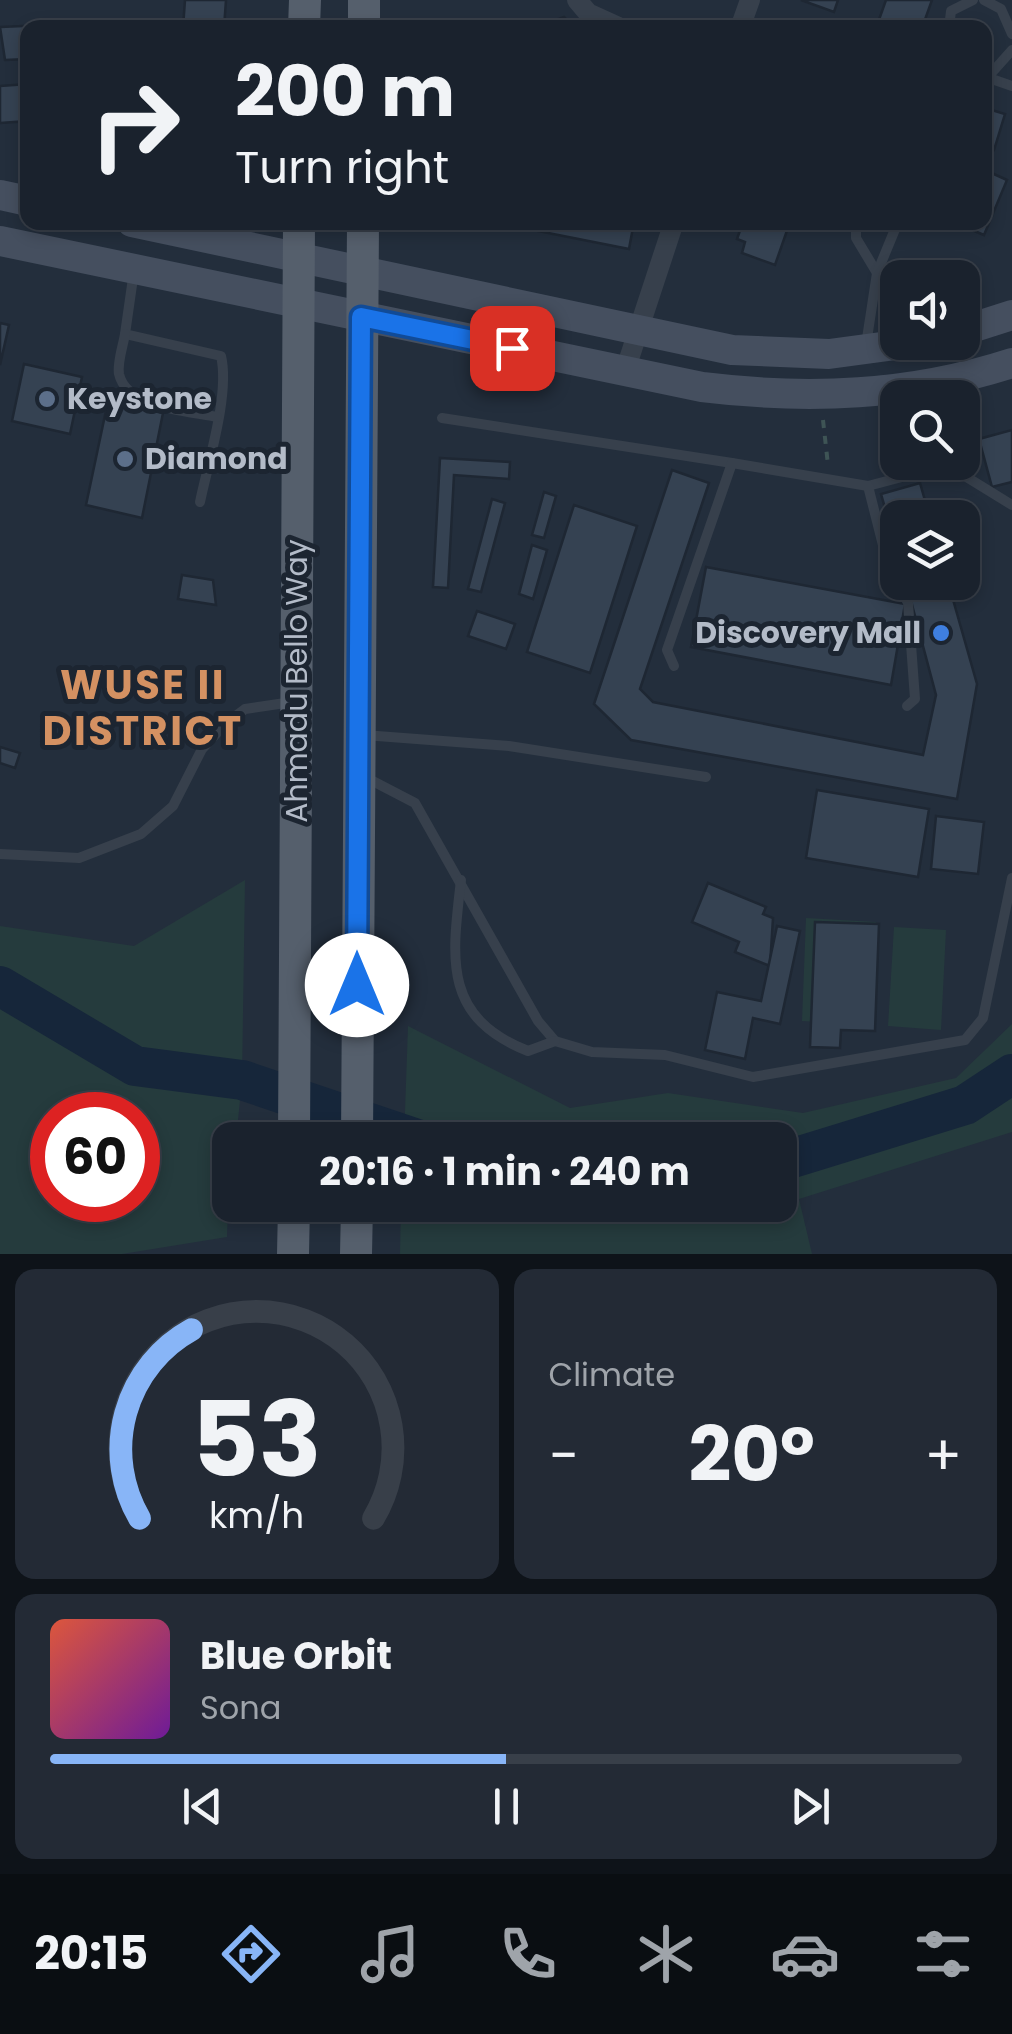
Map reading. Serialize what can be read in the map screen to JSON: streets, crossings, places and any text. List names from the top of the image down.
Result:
{
  "streets": {
    "main road": ["Ahmadu Bello Way"]
  },
  "districts": ["WUSE II DISTRICT"],
  "places": ["Keystone", "Diamond", "Discovery Mall"],
  "page": {
    "turn": ["200 m", "Turn right"],
    "limit": "60",
    "trip": "20:16 · 1 min · 240 m",
    "tile": "Climate",
    "heat": ["−", "20°", "+"],
    "song": ["Blue Orbit", "Sona"],
    "tabs": "20:15",
    "gauge": ["53", "km/h"]
  }
}
